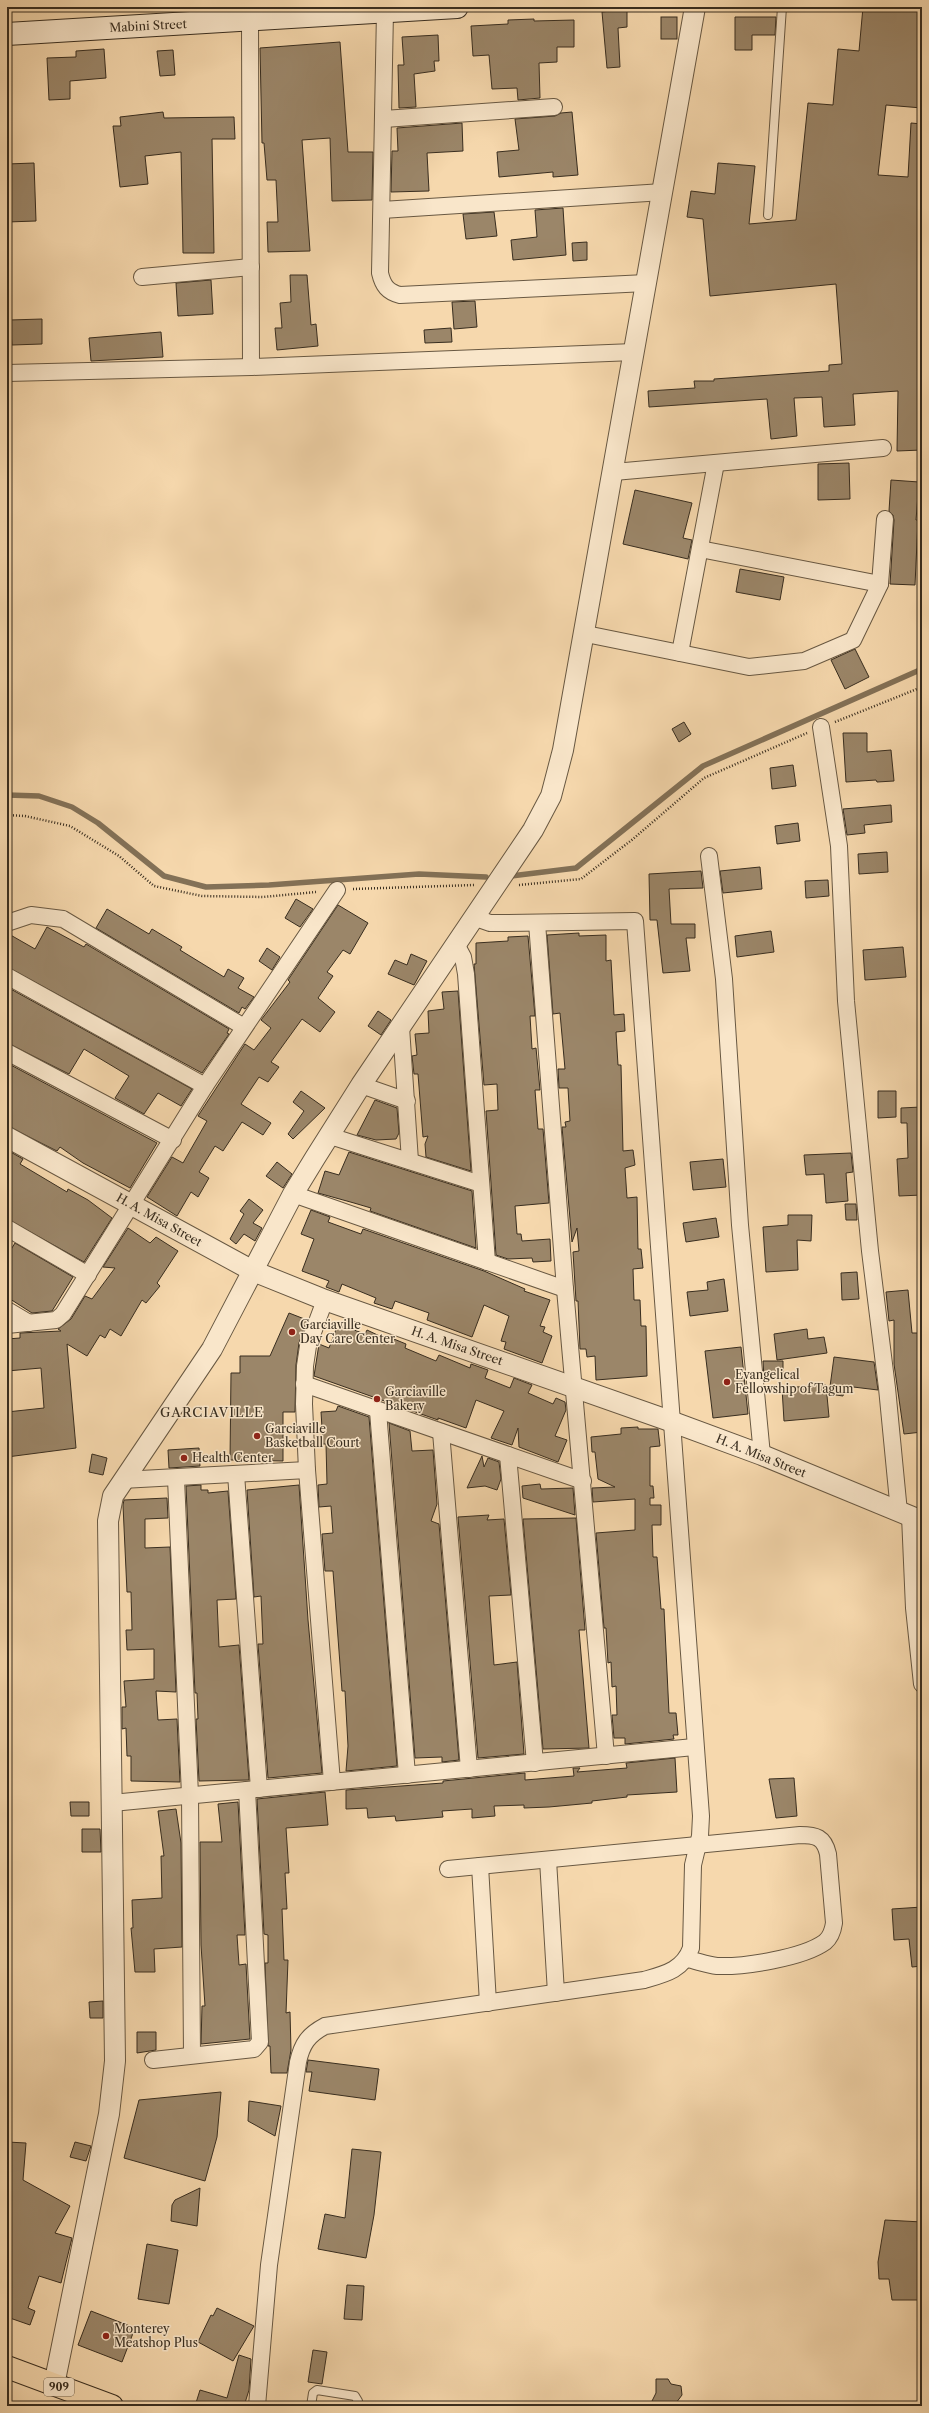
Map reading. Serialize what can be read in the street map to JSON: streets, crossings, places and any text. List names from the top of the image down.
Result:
{
  "streets": {
    "highway": ["909"],
    "main road": ["Mabini Street"],
    "street": ["H. A. Misa Street"]
  },
  "districts": ["GARCIAVILLE"],
  "places": [
    "Garciaville Day Care Center",
    "Evangelical Fellowship of Tagum",
    "Garciaville Bakery",
    "Garciaville Basketball Court",
    "Health Center",
    "Monterey Meatshop Plus"
  ]
}
